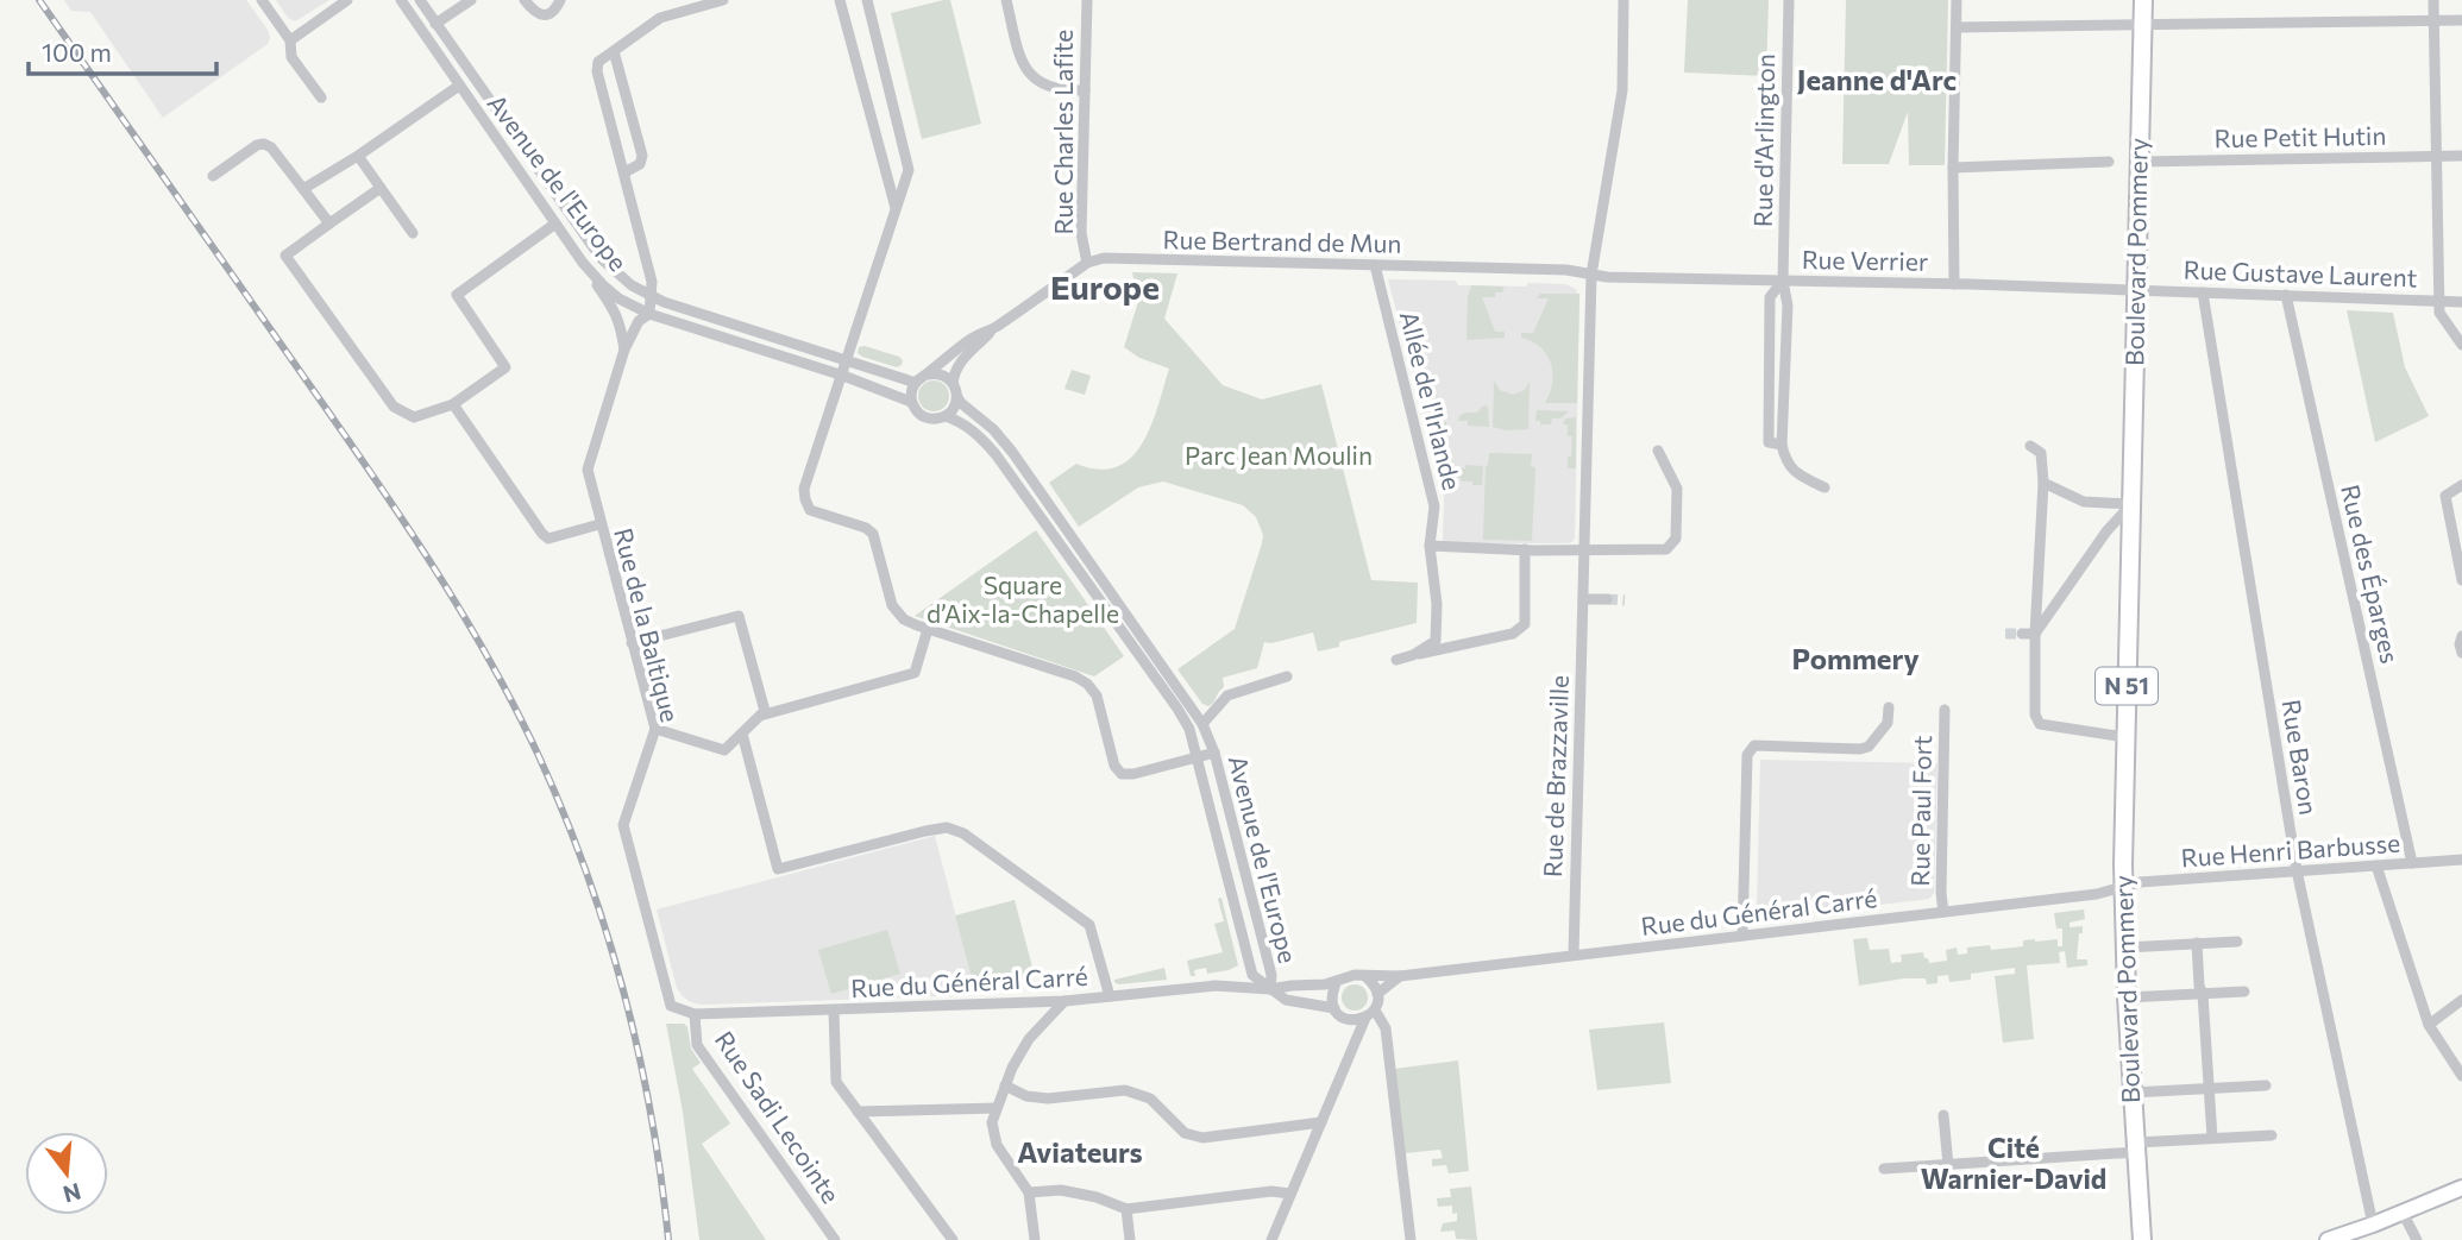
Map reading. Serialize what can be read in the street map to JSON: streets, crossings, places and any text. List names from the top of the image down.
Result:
{
  "streets": {
    "main road": ["Boulevard Pommery", "N 51"],
    "street": [
      "Rue Charles Lafite",
      "Rue Petit Hutin",
      "Rue d'Arlington",
      "Avenue de l'Europe",
      "Rue Bertrand de Mun",
      "Rue Verrier",
      "Rue Gustave Laurent",
      "Allée de l'Irlande",
      "Rue des Éparges",
      "Rue de la Baltique",
      "Rue Baron",
      "Rue de Brazzaville",
      "Rue Paul Fort",
      "Rue Henri Barbusse",
      "Rue du Général Carré",
      "Rue Sadi Lecointe"
    ]
  },
  "crossings": [
    ["Rue Charles Lafite", "Rue Bertrand de Mun"],
    ["Rue Petit Hutin", "Boulevard Pommery"],
    ["Rue d'Arlington", "Rue Verrier"],
    ["Avenue de l'Europe", "Rue Bertrand de Mun"],
    ["Avenue de l'Europe", "Rue de la Baltique"],
    ["Avenue de l'Europe", "Rue du Général Carré"],
    ["Rue Bertrand de Mun", "Rue Verrier"],
    ["Rue Bertrand de Mun", "Allée de l'Irlande"],
    ["Rue Bertrand de Mun", "Rue de Brazzaville"],
    ["Boulevard Pommery", "Rue Verrier"],
    ["Boulevard Pommery", "Rue Gustave Laurent"],
    ["Boulevard Pommery", "Rue Henri Barbusse"],
    ["Boulevard Pommery", "Rue du Général Carré"],
    ["Rue Verrier", "Rue Gustave Laurent"],
    ["Rue Verrier", "Rue de Brazzaville"],
    ["Rue Gustave Laurent", "Rue des Éparges"],
    ["Rue Gustave Laurent", "Rue Baron"],
    ["Rue des Éparges", "Rue Henri Barbusse"],
    ["Rue de la Baltique", "Rue du Général Carré"],
    ["Rue Baron", "Rue Henri Barbusse"],
    ["Rue de Brazzaville", "Rue du Général Carré"],
    ["Rue Paul Fort", "Rue du Général Carré"],
    ["Rue Henri Barbusse", "Rue du Général Carré"],
    ["Rue du Général Carré", "Rue Sadi Lecointe"]
  ],
  "districts": [
    "Jeanne d'Arc",
    "Europe",
    "Pommery",
    "Cité Warnier-David",
    "Aviateurs"
  ],
  "parks": ["Parc Jean Moulin", "Square d’Aix-la-Chapelle"],
  "scale_bar": "100 m",
  "north": "bottom"
}
